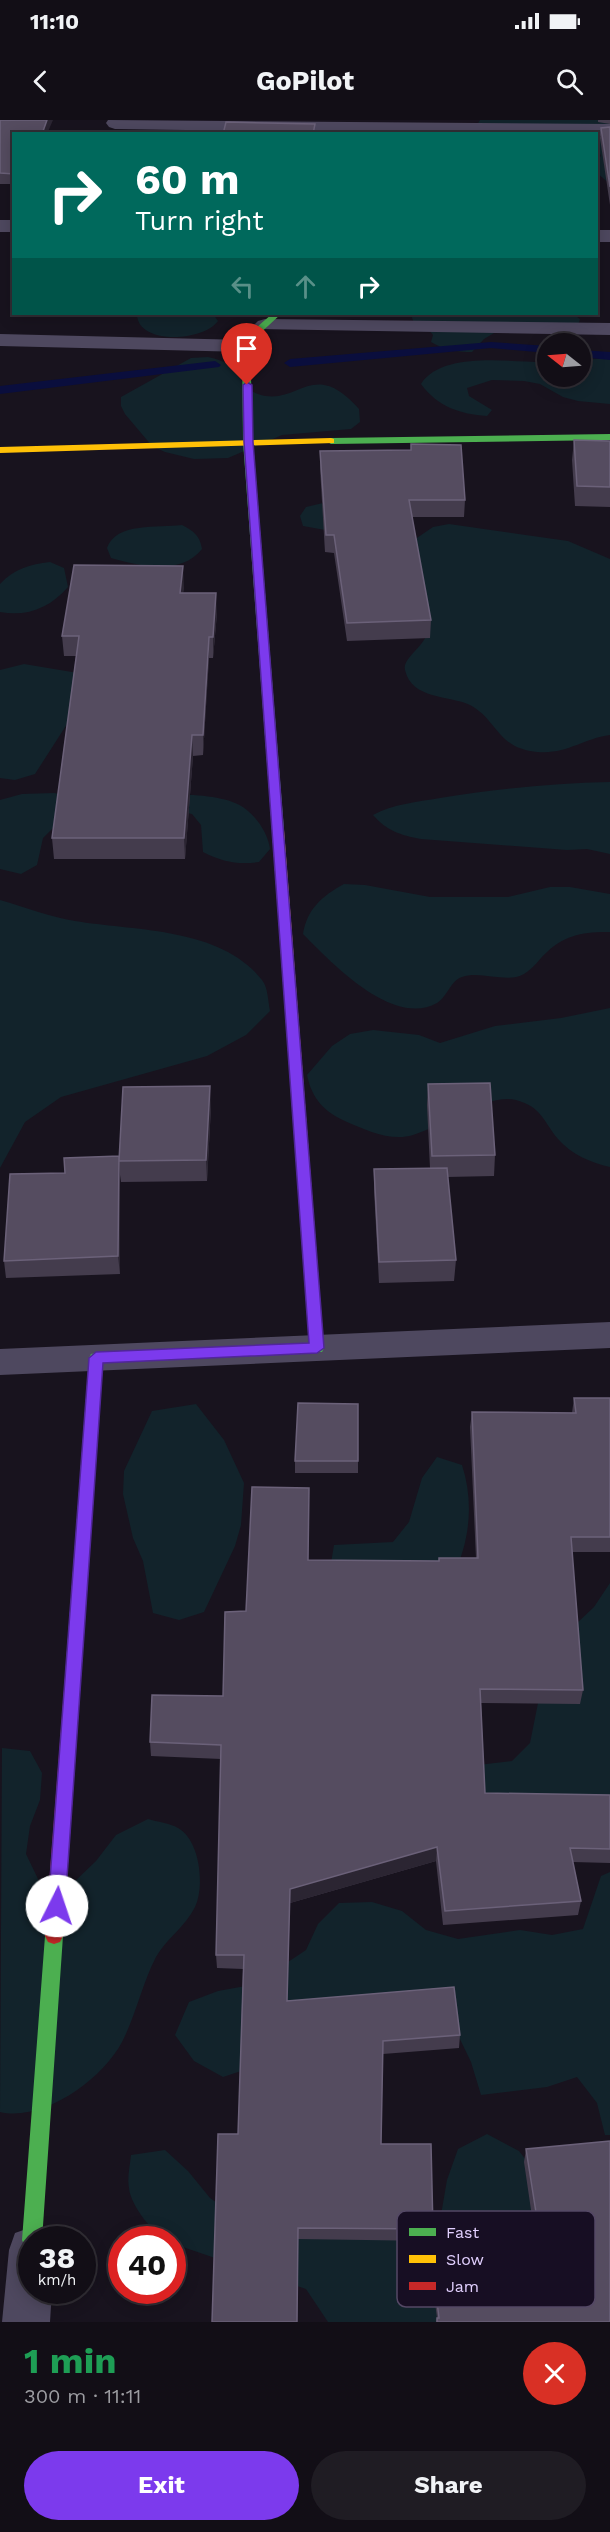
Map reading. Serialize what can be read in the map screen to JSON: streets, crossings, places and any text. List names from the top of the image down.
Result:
{
  "legend": ["Fast", "Slow", "Jam"],
  "north": "left",
  "page": {
    "status": "11:10",
    "header": "GoPilot",
    "turn": ["60 m", "Turn right"],
    "speed": "38 km/h",
    "limit": "40",
    "heading": ["1 min", "300 m · 11:11"],
    "buttons": ["Exit", "Share"]
  }
}
